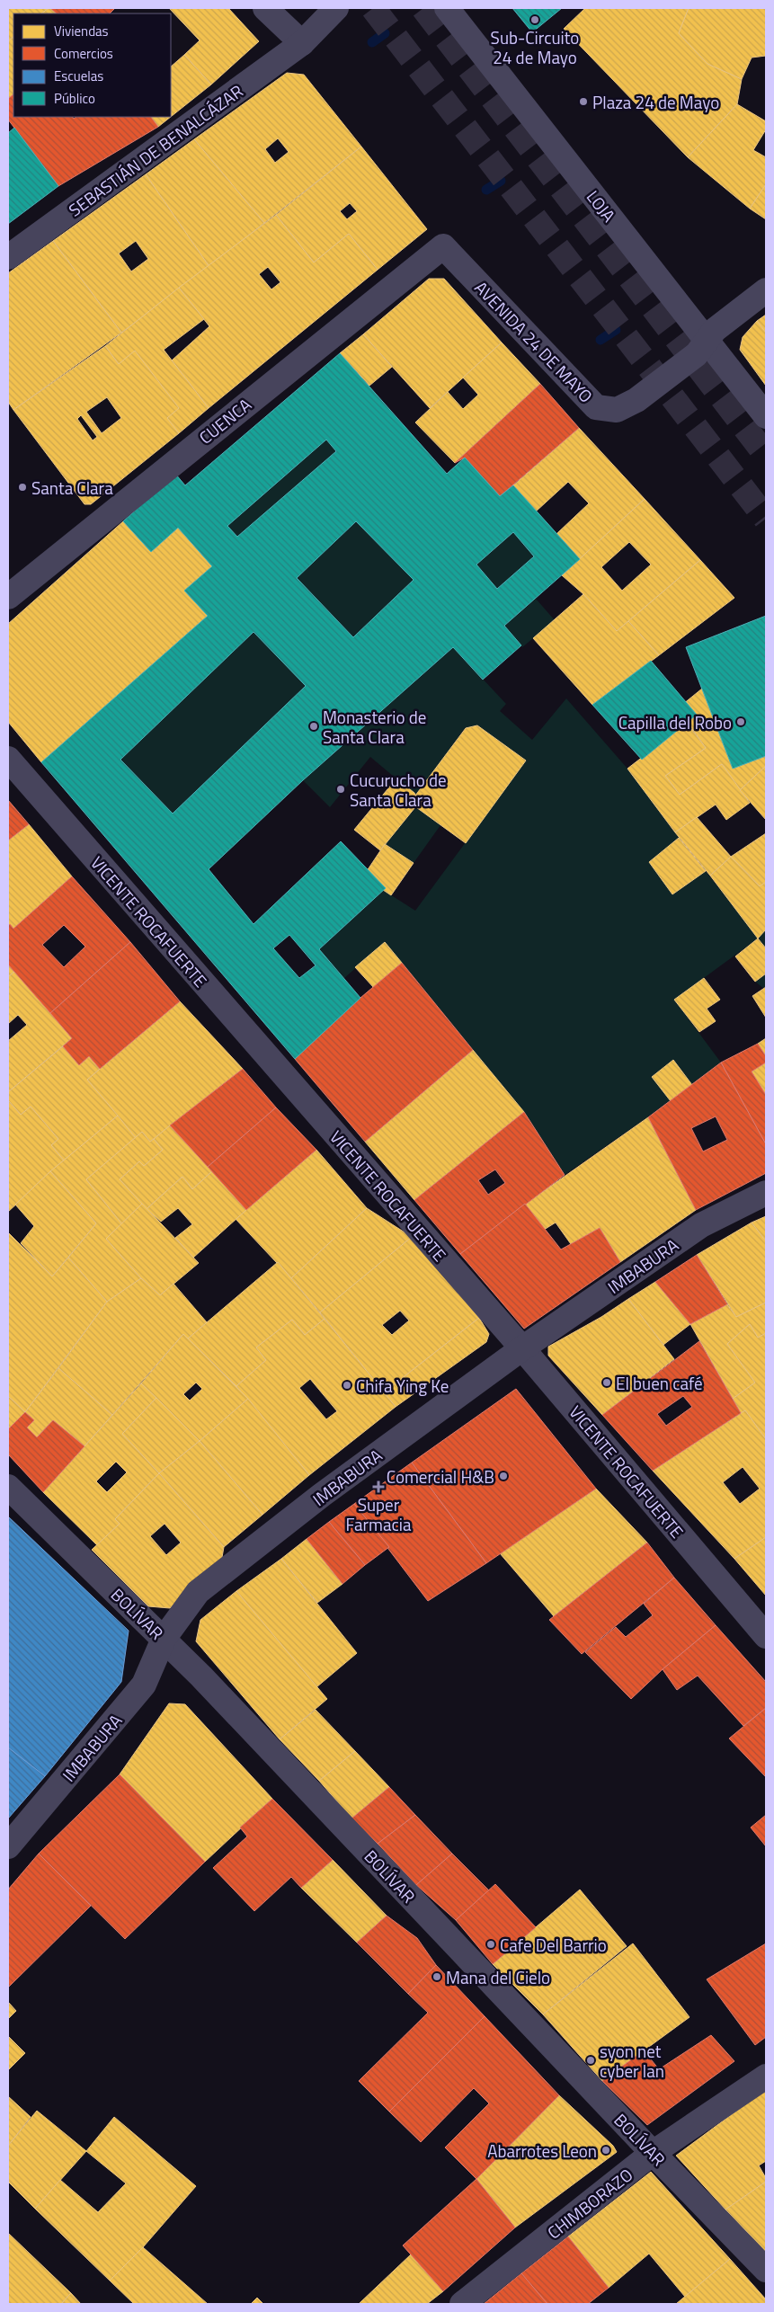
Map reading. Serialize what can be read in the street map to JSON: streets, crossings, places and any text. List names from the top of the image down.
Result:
{
  "streets": {
    "street": [
      "SEBASTIÁN DE BENALCÁZAR",
      "LOJA",
      "AVENIDA 24 DE MAYO",
      "CUENCA",
      "VICENTE ROCAFUERTE",
      "IMBABURA",
      "BOLÍVAR",
      "CHIMBORAZO"
    ]
  },
  "crossings": [
    ["LOJA", "AVENIDA 24 DE MAYO"],
    ["AVENIDA 24 DE MAYO", "CUENCA"],
    ["VICENTE ROCAFUERTE", "IMBABURA"],
    ["IMBABURA", "BOLÍVAR"],
    ["BOLÍVAR", "CHIMBORAZO"]
  ],
  "places": {
    "other": [
      "Sub-Circuito 24 de Mayo",
      "Plaza 24 de Mayo",
      "Santa Clara",
      "Capilla del Robo",
      "Monasterio de Santa Clara",
      "Cucurucho de Santa Clara",
      "El buen café",
      "Chifa Ying Ke",
      "Comercial H&B",
      "Cafe Del Barrio",
      "Mana del Cielo",
      "syon net cyber lan",
      "Abarrotes Leon"
    ],
    "health": ["Super Farmacia"]
  },
  "legend": [
    "Viviendas",
    "Comercios",
    "Escuelas",
    "Público"
  ]
}
